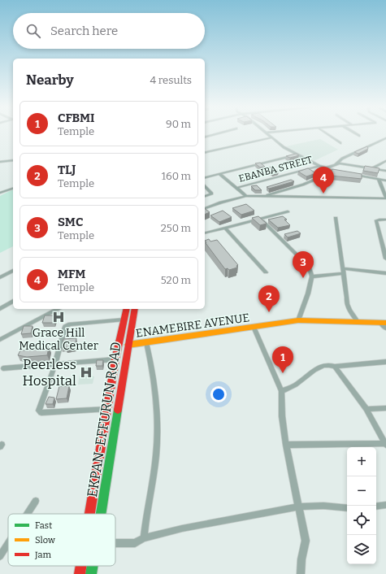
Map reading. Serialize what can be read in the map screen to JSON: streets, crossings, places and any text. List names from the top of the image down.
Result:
{
  "streets": {
    "main road": ["ENAMEBIRE AVENUE", "EKPAN-EFFURUN ROAD"],
    "street": ["EBANBA STREET"]
  },
  "crossings": [
    ["ENAMEBIRE AVENUE", "EKPAN-EFFURUN ROAD"]
  ],
  "places": {
    "hospital": ["Grace Hill Medical Center", "Peerless Hospital"]
  },
  "legend": ["Fast", "Slow", "Jam"],
  "page": {
    "search": "Search here",
    "heading": ["Nearby", "4 results"],
    "list": [
      {
        "mark": "1",
        "name": "CFBMI",
        "note": "Temple",
        "value": "90 m"
      },
      {
        "mark": "2",
        "name": "TLJ",
        "note": "Temple",
        "value": "160 m"
      },
      {
        "mark": "3",
        "name": "SMC",
        "note": "Temple",
        "value": "250 m"
      },
      {
        "mark": "4",
        "name": "MFM",
        "note": "Temple",
        "value": "520 m"
      }
    ],
    "pins": [
      "4",
      "3",
      "2",
      "1"
    ],
    "map_buttons": ["+", "−"]
  }
}
